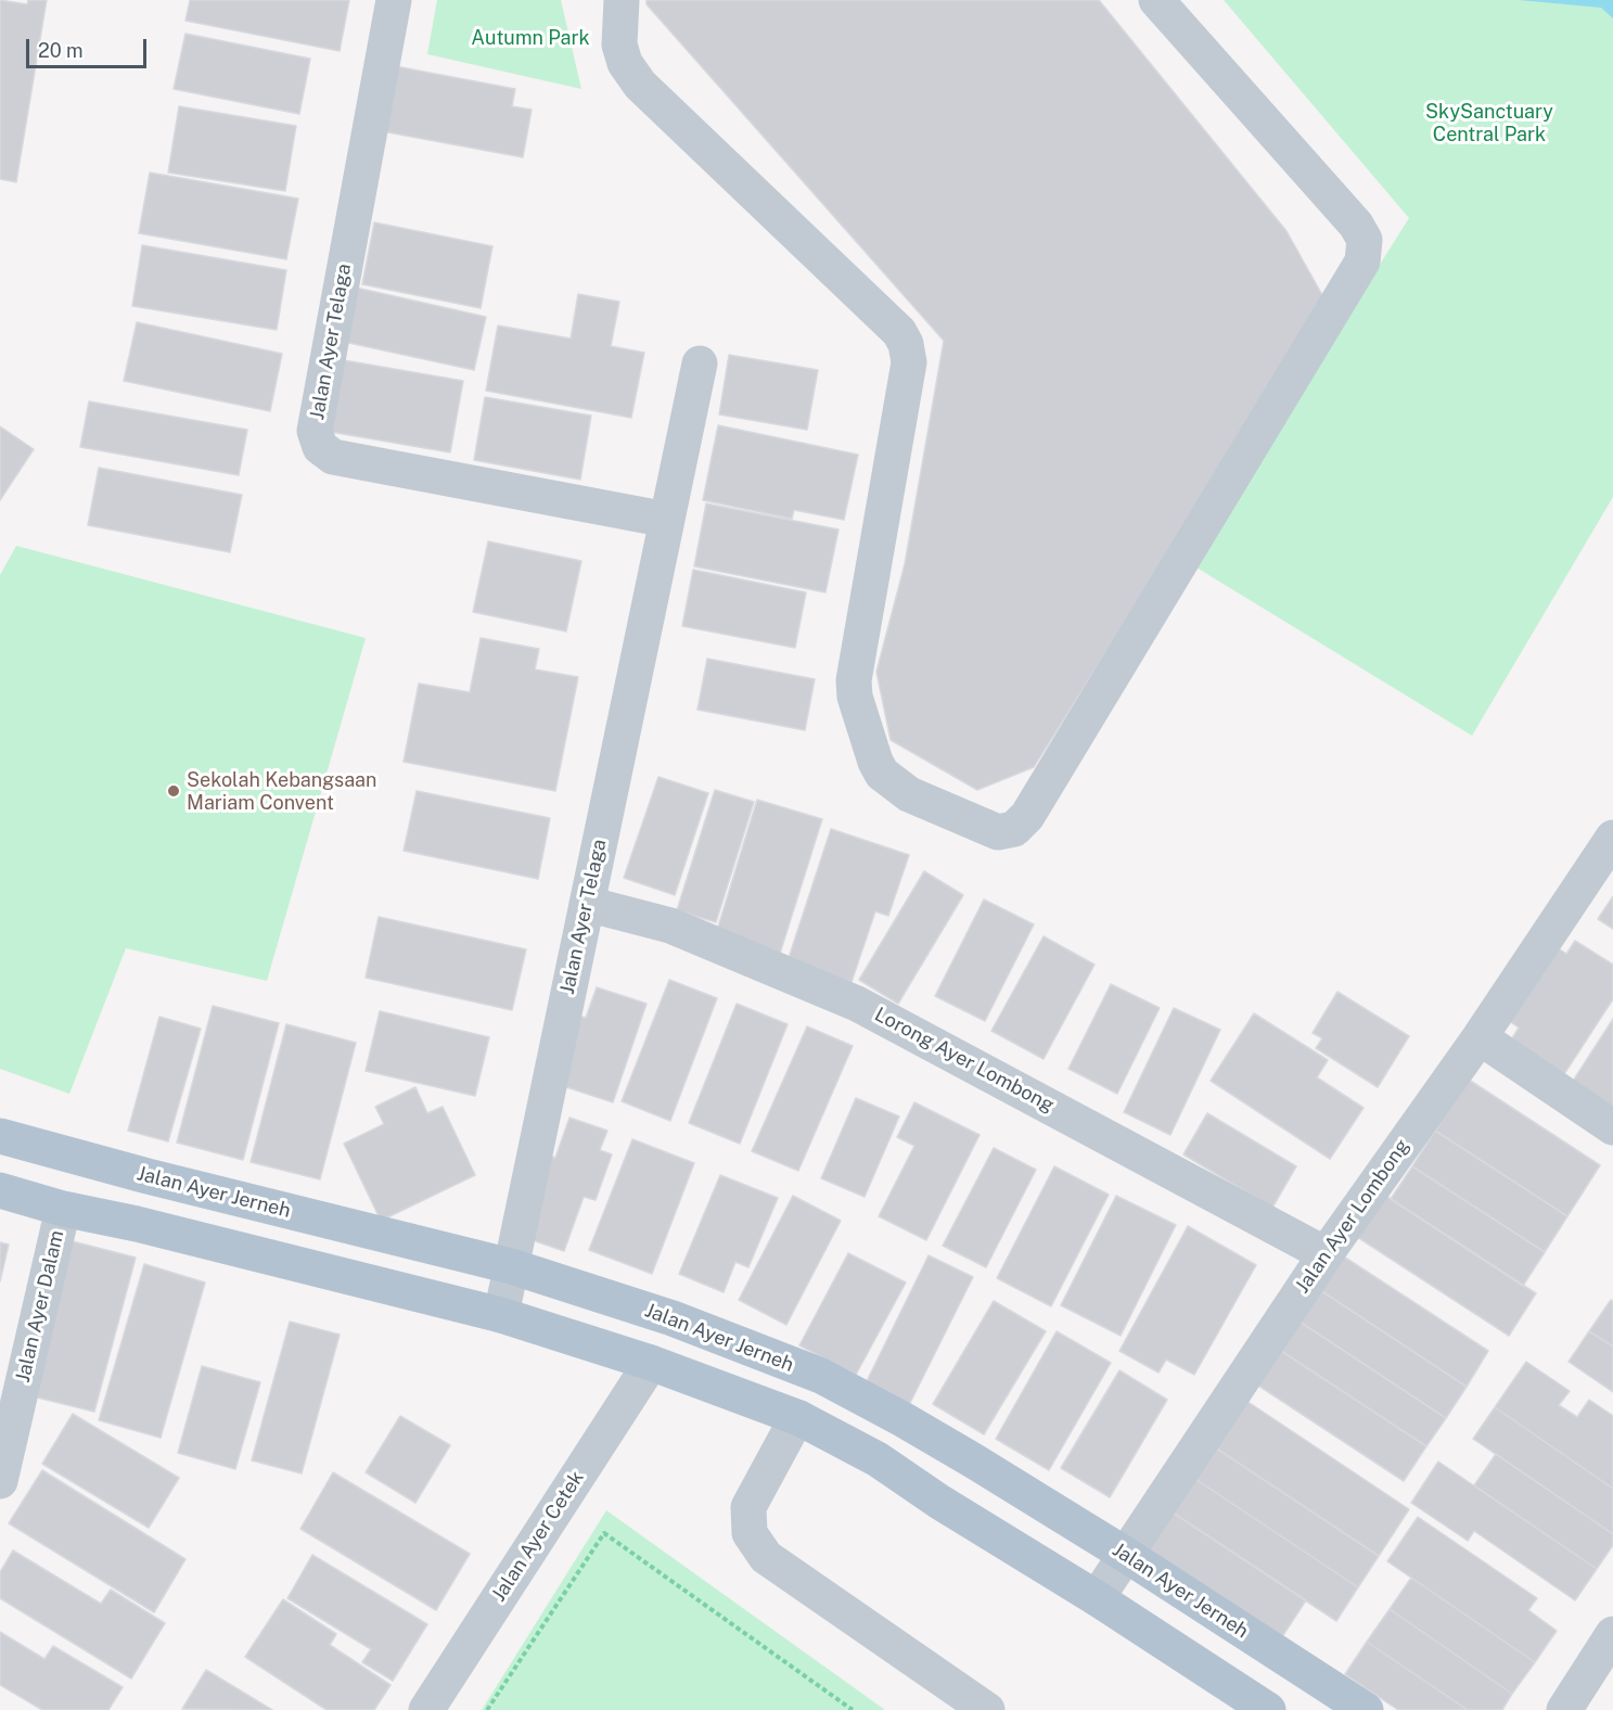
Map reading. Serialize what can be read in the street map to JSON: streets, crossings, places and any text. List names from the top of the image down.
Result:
{
  "streets": {
    "main road": ["Jalan Ayer Jerneh"],
    "street": [
      "Jalan Ayer Telaga",
      "Lorong Ayer Lombong",
      "Jalan Ayer Lombong",
      "Jalan Ayer Dalam",
      "Jalan Ayer Cetek"
    ]
  },
  "crossings": [
    ["Jalan Ayer Telaga", "Lorong Ayer Lombong"],
    ["Jalan Ayer Telaga", "Jalan Ayer Jerneh"],
    ["Lorong Ayer Lombong", "Jalan Ayer Lombong"],
    ["Jalan Ayer Jerneh", "Jalan Ayer Lombong"]
  ],
  "parks": ["Autumn Park", "SkySanctuary Central Park"],
  "places": ["Sekolah Kebangsaan Mariam Convent"],
  "scale_bar": "20 m"
}
